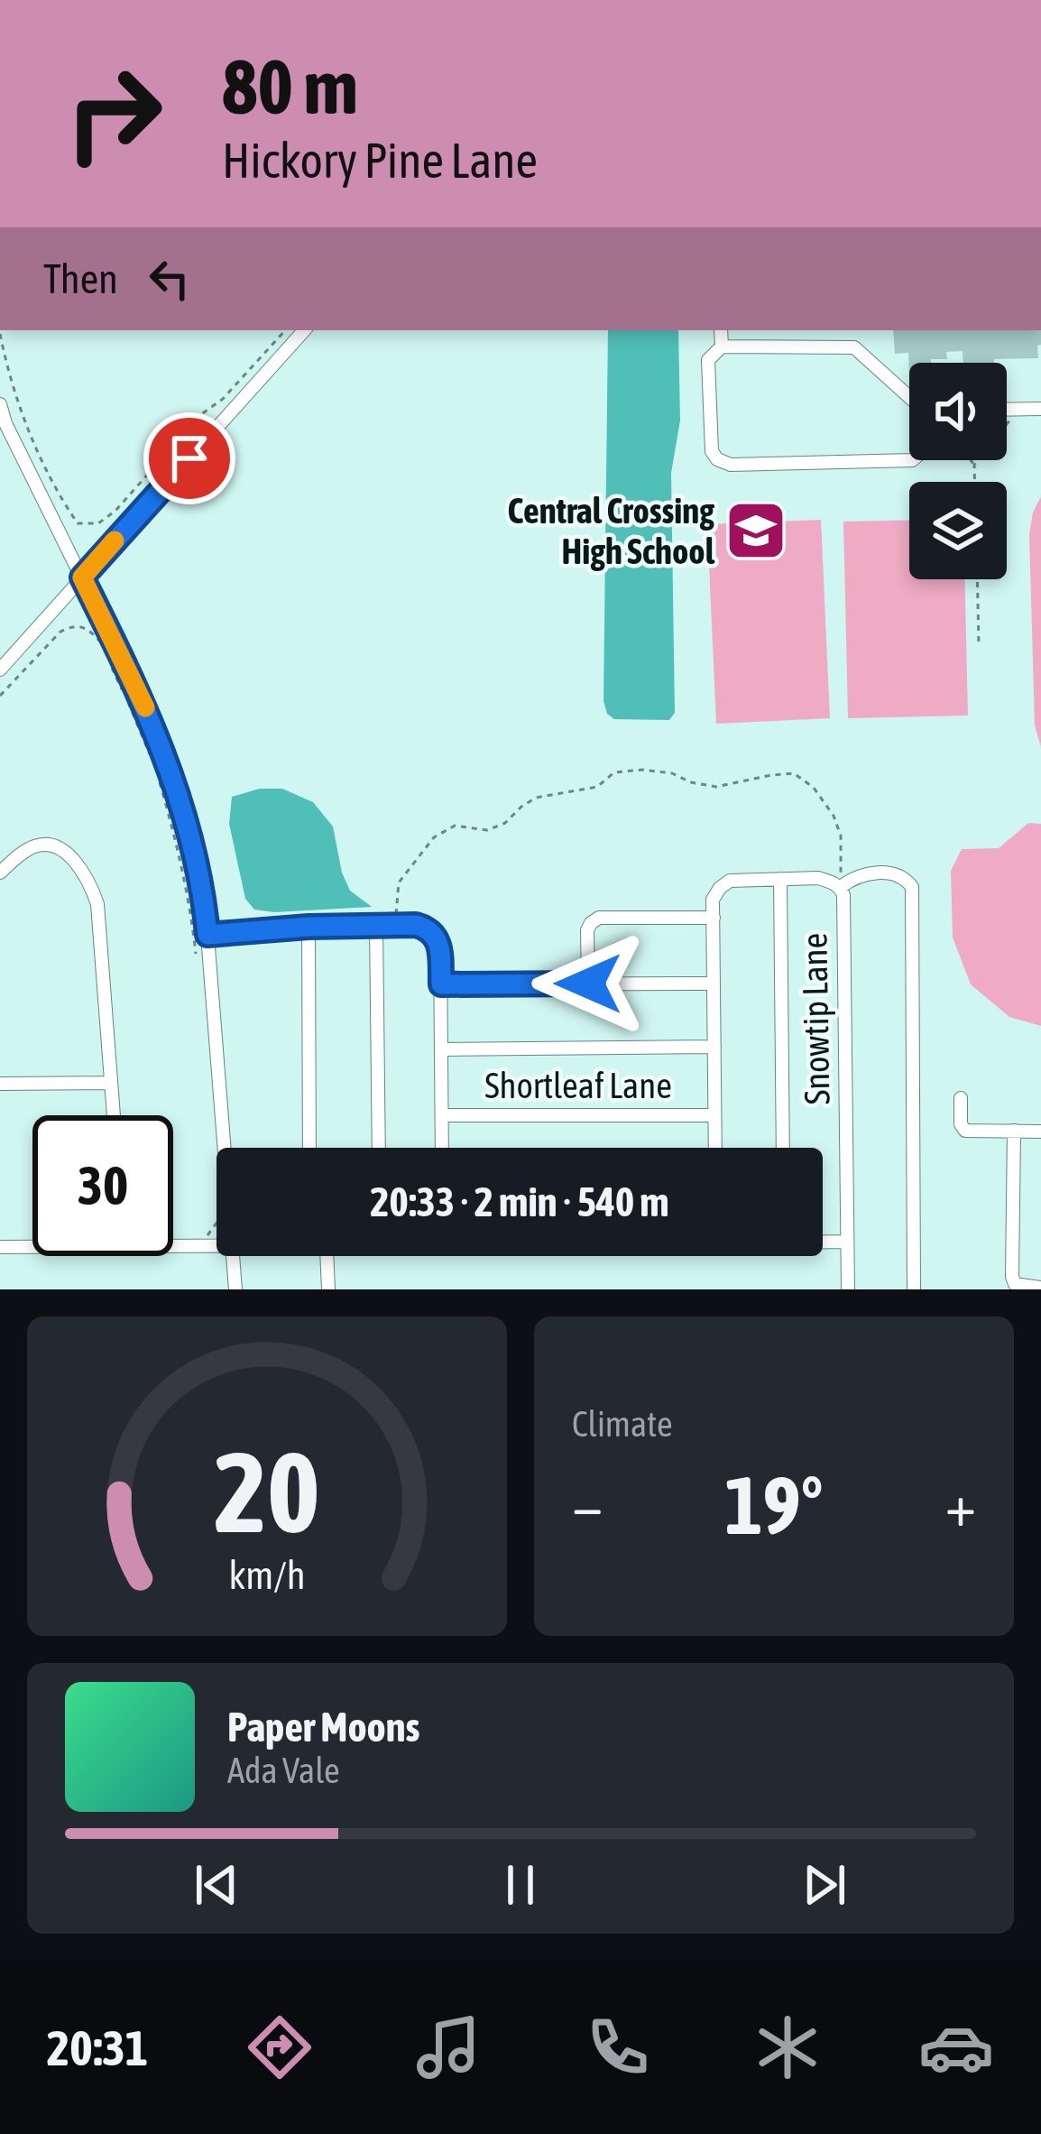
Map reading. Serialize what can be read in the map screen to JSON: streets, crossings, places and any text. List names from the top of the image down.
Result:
{
  "streets": {
    "street": ["Snowtip Lane", "Shortleaf Lane"]
  },
  "places": {
    "school or university": ["Central Crossing High School"]
  },
  "page": {
    "turn": ["80 m", "Hickory Pine Lane"],
    "then": "Then",
    "limit": "30",
    "trip": "20:33 · 2 min · 540 m",
    "tile": "Climate",
    "heat": ["−", "19°", "+"],
    "song": ["Paper Moons", "Ada Vale"],
    "tabs": "20:31",
    "gauge": ["20", "km/h"]
  }
}
